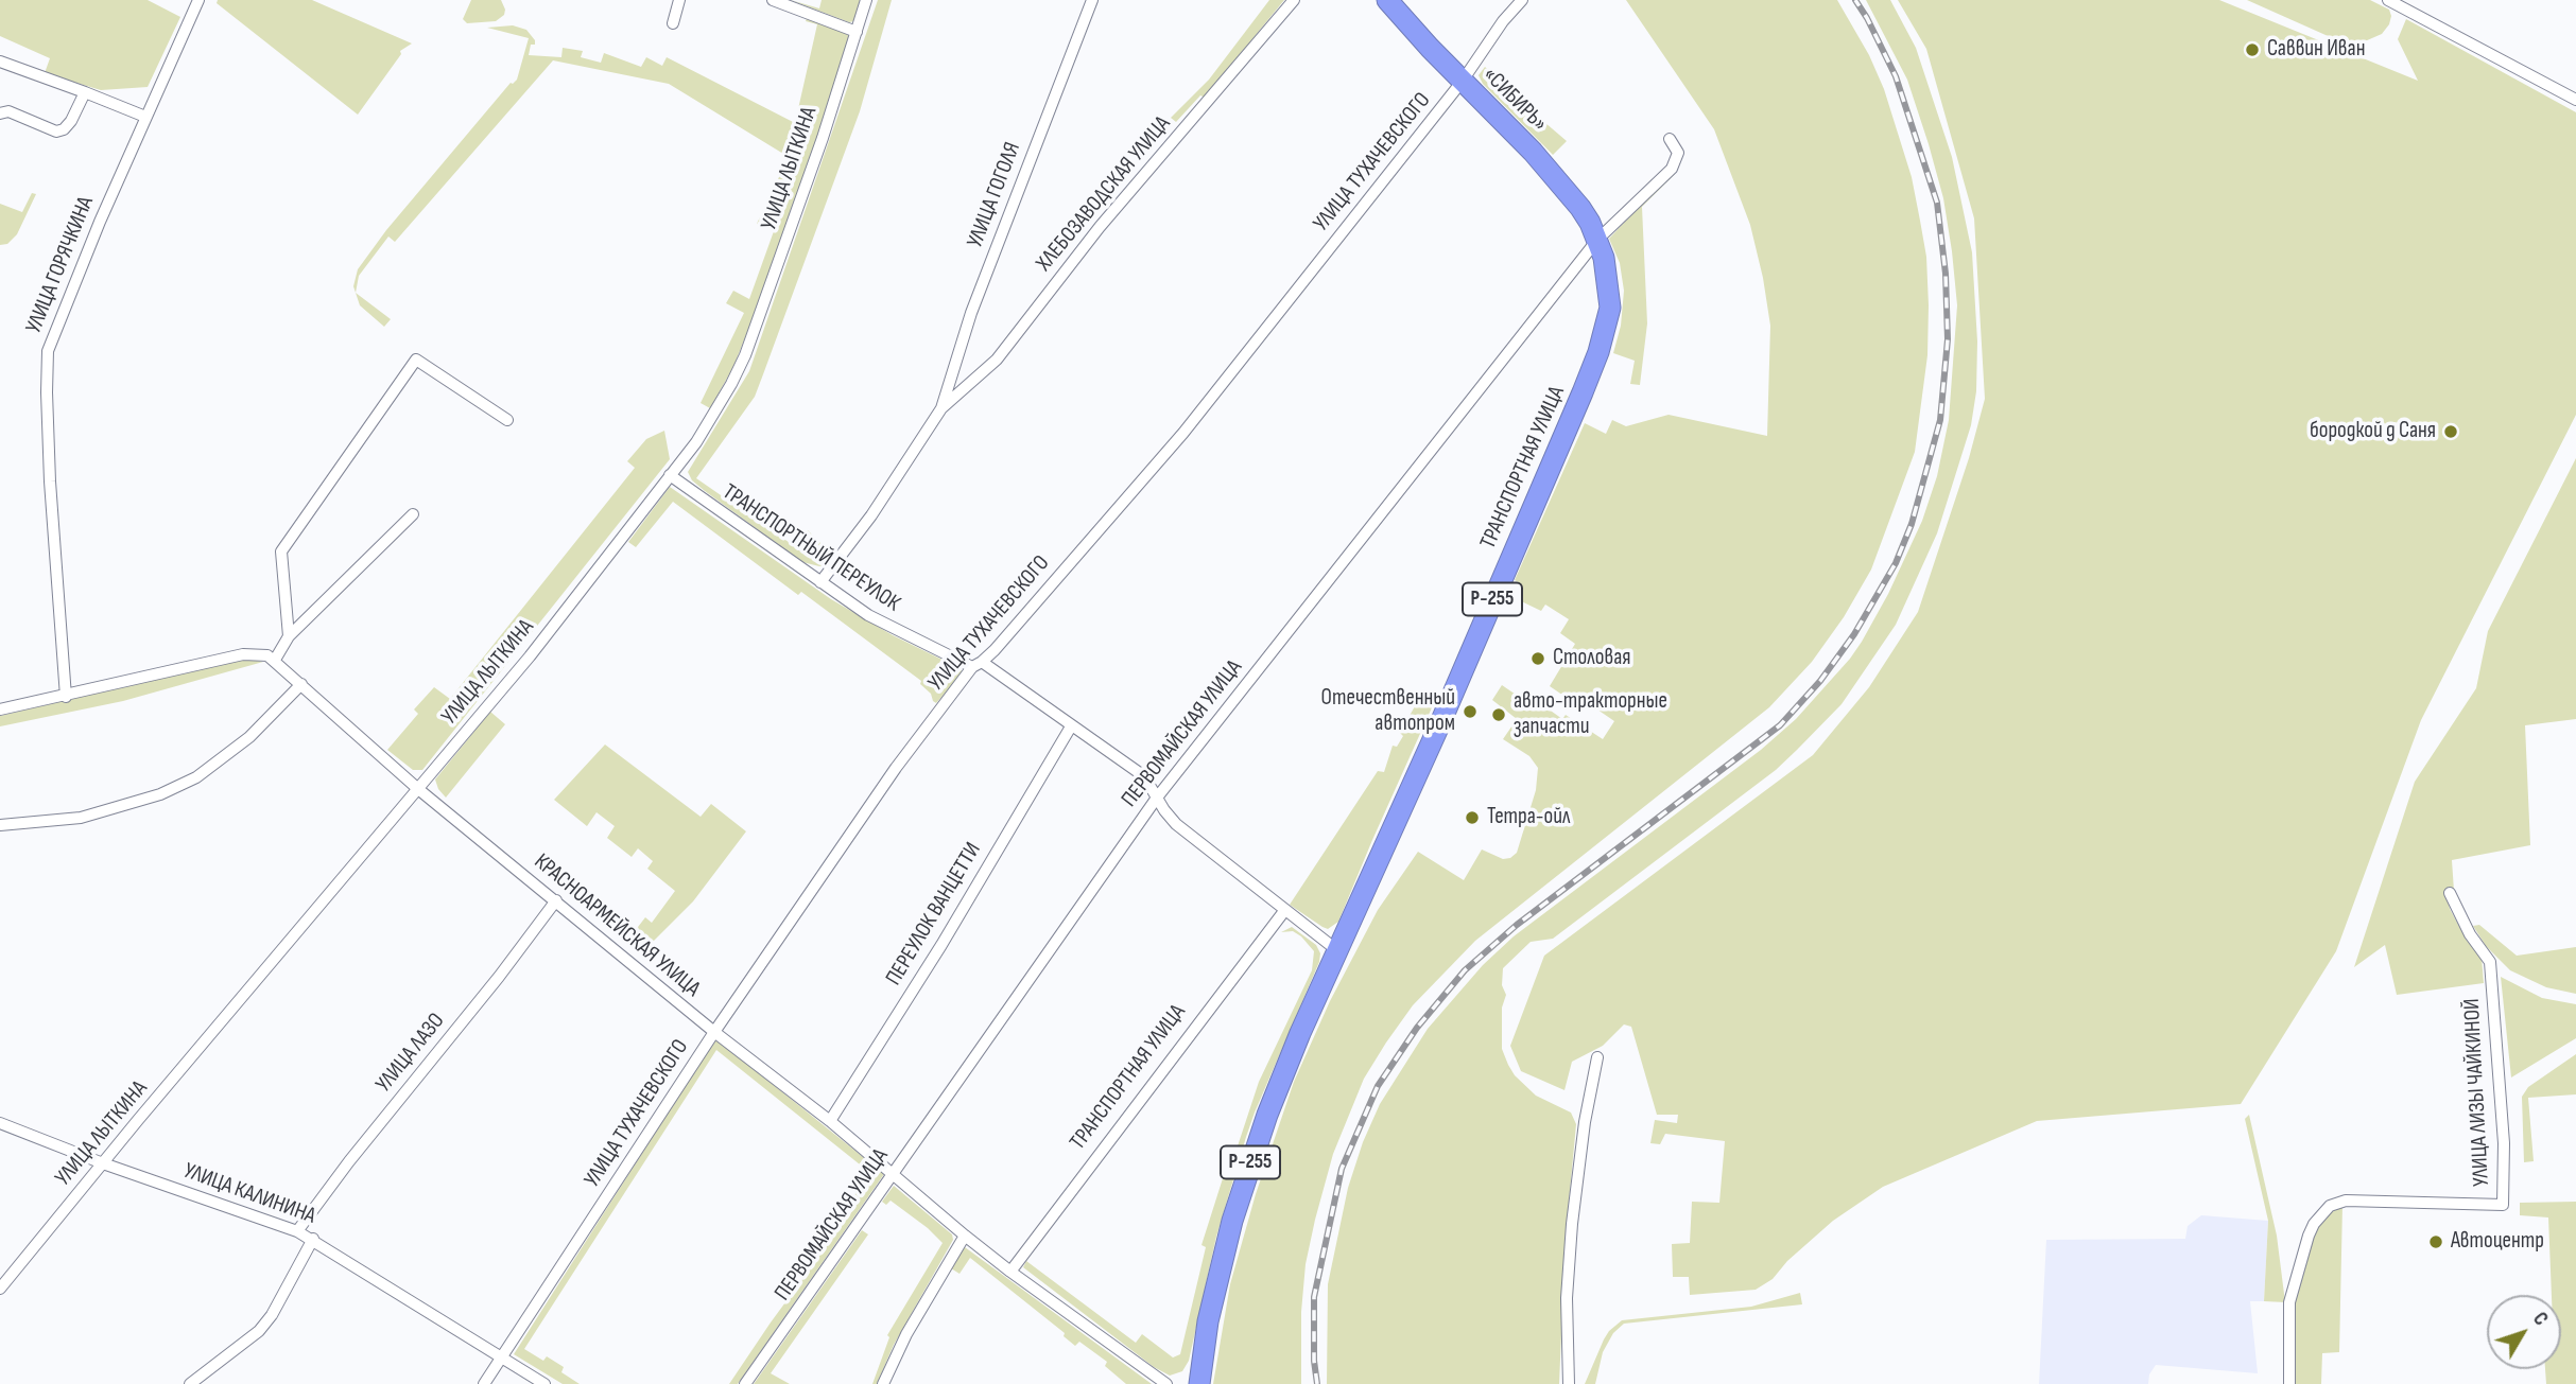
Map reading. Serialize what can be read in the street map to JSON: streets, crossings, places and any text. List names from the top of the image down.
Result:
{
  "streets": {
    "highway": ["«СИБИРЬ»", "ТРАНСПОРТНАЯ УЛИЦА", "Р-255"],
    "street": [
      "УЛИЦА ТУХАЧЕВСКОГО",
      "УЛИЦА ЛЫТКИНА",
      "ХЛЕБОЗАВОДСКАЯ УЛИЦА",
      "УЛИЦА ГОГОЛЯ",
      "УЛИЦА ГОРЯЧКИНА",
      "ТРАНСПОРТНЫЙ ПЕРЕУЛОК",
      "ПЕРВОМАЙСКАЯ УЛИЦА",
      "ПЕРЕУЛОК ВАНЦЕТТИ",
      "КРАСНОАРМЕЙСКАЯ УЛИЦА",
      "УЛИЦА ЛАЗО",
      "УЛИЦА ЛИЗЫ ЧАЙКИНОЙ",
      "УЛИЦА КАЛИНИНА"
    ]
  },
  "crossings": [
    ["«СИБИРЬ»", "УЛИЦА ТУХАЧЕВСКОГО"],
    ["«СИБИРЬ»", "ТРАНСПОРТНАЯ УЛИЦА"],
    ["«СИБИРЬ»", "ПЕРВОМАЙСКАЯ УЛИЦА"],
    ["УЛИЦА ТУХАЧЕВСКОГО", "ТРАНСПОРТНЫЙ ПЕРЕУЛОК"],
    ["УЛИЦА ТУХАЧЕВСКОГО", "КРАСНОАРМЕЙСКАЯ УЛИЦА"],
    ["УЛИЦА ТУХАЧЕВСКОГО", "УЛИЦА КАЛИНИНА"],
    ["УЛИЦА ЛЫТКИНА", "ТРАНСПОРТНЫЙ ПЕРЕУЛОК"],
    ["УЛИЦА ЛЫТКИНА", "КРАСНОАРМЕЙСКАЯ УЛИЦА"],
    ["УЛИЦА ЛЫТКИНА", "УЛИЦА КАЛИНИНА"],
    ["ХЛЕБОЗАВОДСКАЯ УЛИЦА", "УЛИЦА ГОГОЛЯ"],
    ["ТРАНСПОРТНАЯ УЛИЦА", "ТРАНСПОРТНЫЙ ПЕРЕУЛОК"],
    ["ТРАНСПОРТНАЯ УЛИЦА", "Р-255"],
    ["ТРАНСПОРТНАЯ УЛИЦА", "ПЕРВОМАЙСКАЯ УЛИЦА"],
    ["ТРАНСПОРТНАЯ УЛИЦА", "КРАСНОАРМЕЙСКАЯ УЛИЦА"],
    ["ТРАНСПОРТНЫЙ ПЕРЕУЛОК", "Р-255"],
    ["ТРАНСПОРТНЫЙ ПЕРЕУЛОК", "ПЕРВОМАЙСКАЯ УЛИЦА"],
    ["ТРАНСПОРТНЫЙ ПЕРЕУЛОК", "ПЕРЕУЛОК ВАНЦЕТТИ"],
    ["ПЕРВОМАЙСКАЯ УЛИЦА", "КРАСНОАРМЕЙСКАЯ УЛИЦА"],
    ["ПЕРЕУЛОК ВАНЦЕТТИ", "КРАСНОАРМЕЙСКАЯ УЛИЦА"],
    ["КРАСНОАРМЕЙСКАЯ УЛИЦА", "УЛИЦА ЛАЗО"],
    ["УЛИЦА ЛАЗО", "УЛИЦА КАЛИНИНА"]
  ],
  "places": [
    "Саввин Иван",
    "бородкой д Саня",
    "Столовая",
    "Отечественный автопром",
    "авто-тракторные запчасти",
    "Тетра-ойл",
    "Автоцентр"
  ],
  "north": "top right"
}
